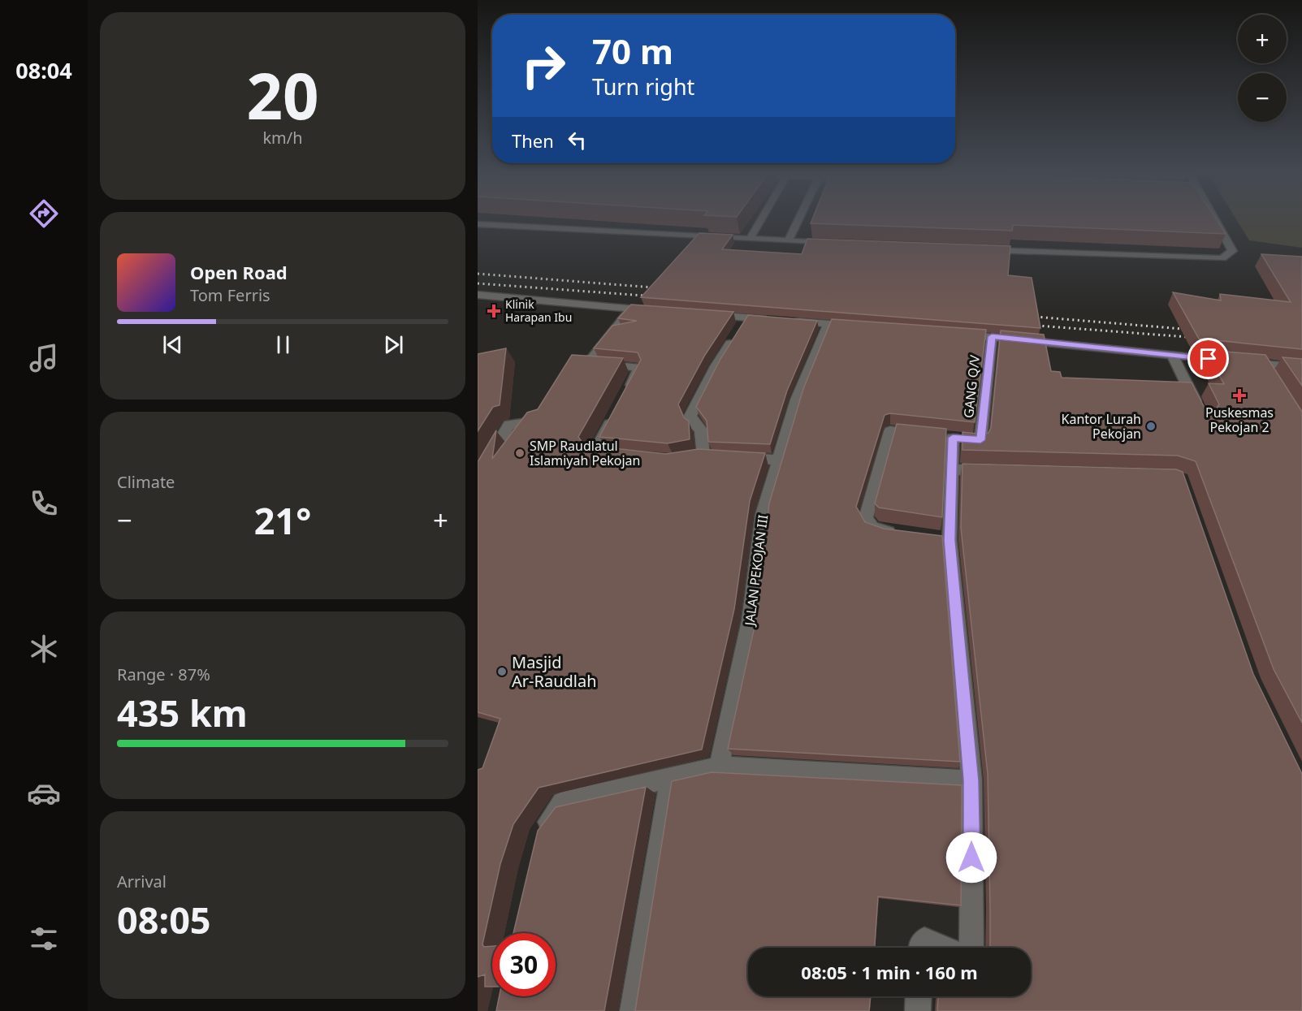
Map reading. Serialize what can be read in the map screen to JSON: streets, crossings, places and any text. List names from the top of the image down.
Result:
{
  "streets": {
    "street": ["GANG Q/V", "JALAN PEKOJAN III"]
  },
  "places": {
    "health": ["Klinik Harapan Ibu", "Puskesmas Pekojan 2"],
    "other": ["Kantor Lurah Pekojan", "SMP Raudlatul Islamiyah Pekojan", "Masjid Ar-Raudlah"]
  },
  "page": {
    "tabs": "08:04",
    "tile": [
      ["20", "km/h"],
      "Climate",
      ["Range · 87%", "435 km"],
      ["Arrival", "08:05"]
    ],
    "map_buttons": ["+", "−"],
    "turn": ["70 m", "Turn right"],
    "then": "Then",
    "song": ["Open Road", "Tom Ferris"],
    "heat": ["−", "21°", "+"],
    "limit": "30",
    "trip": "08:05 · 1 min · 160 m"
  }
}
